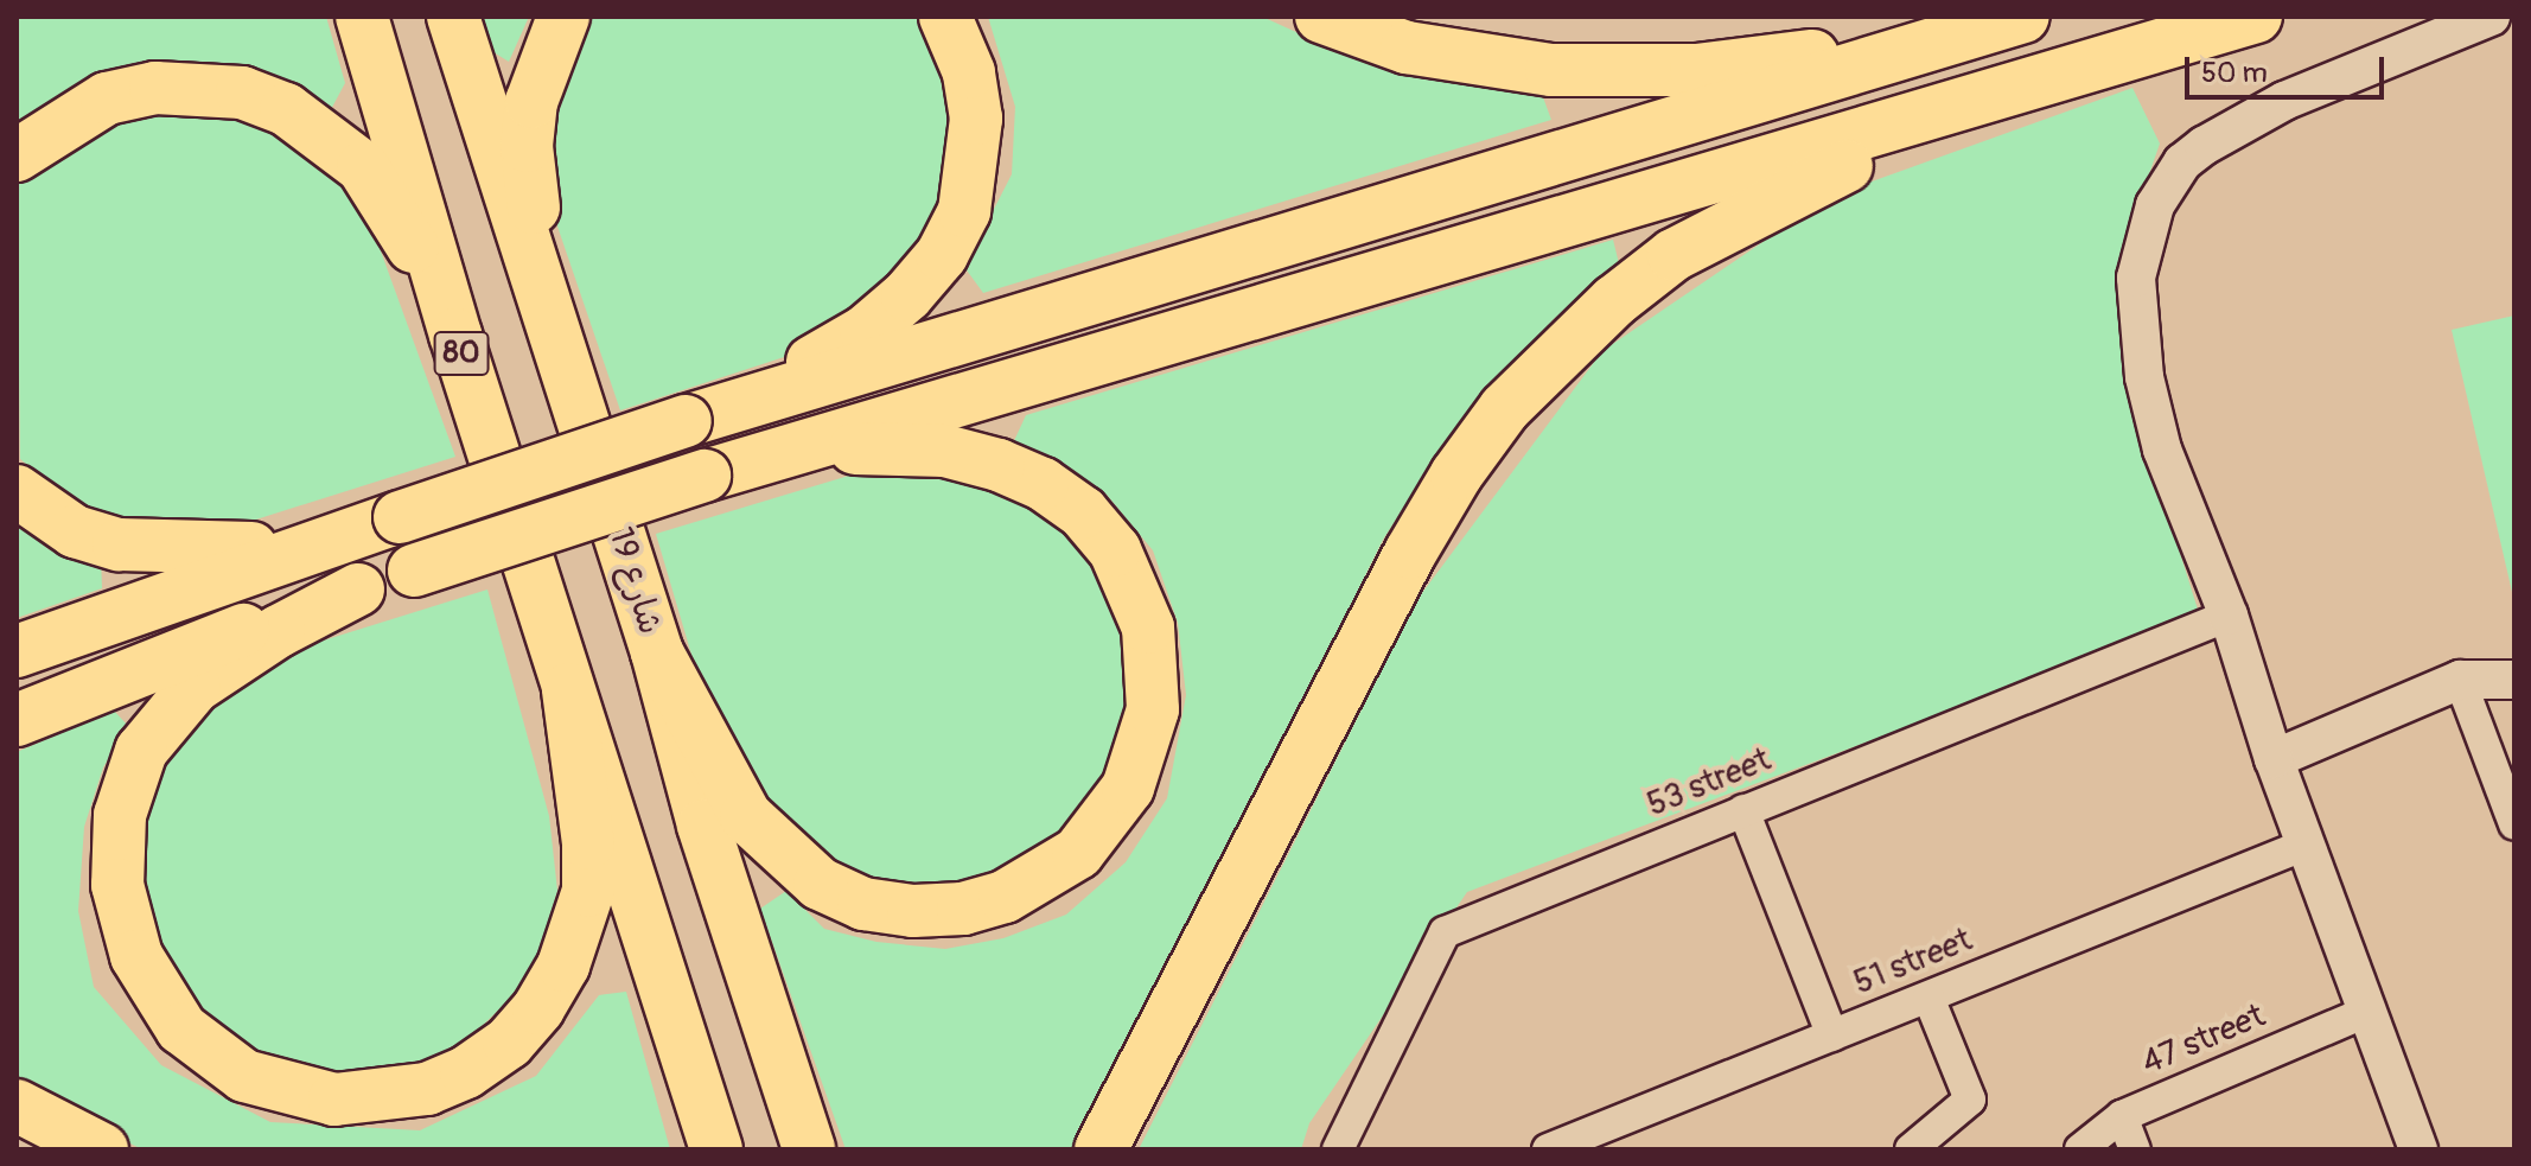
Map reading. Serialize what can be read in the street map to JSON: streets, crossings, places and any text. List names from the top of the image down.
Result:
{
  "streets": {
    "highway": ["80", "شارع 19"],
    "street": ["53 street", "51 street", "47 street"]
  },
  "scale_bar": "50 m"
}
